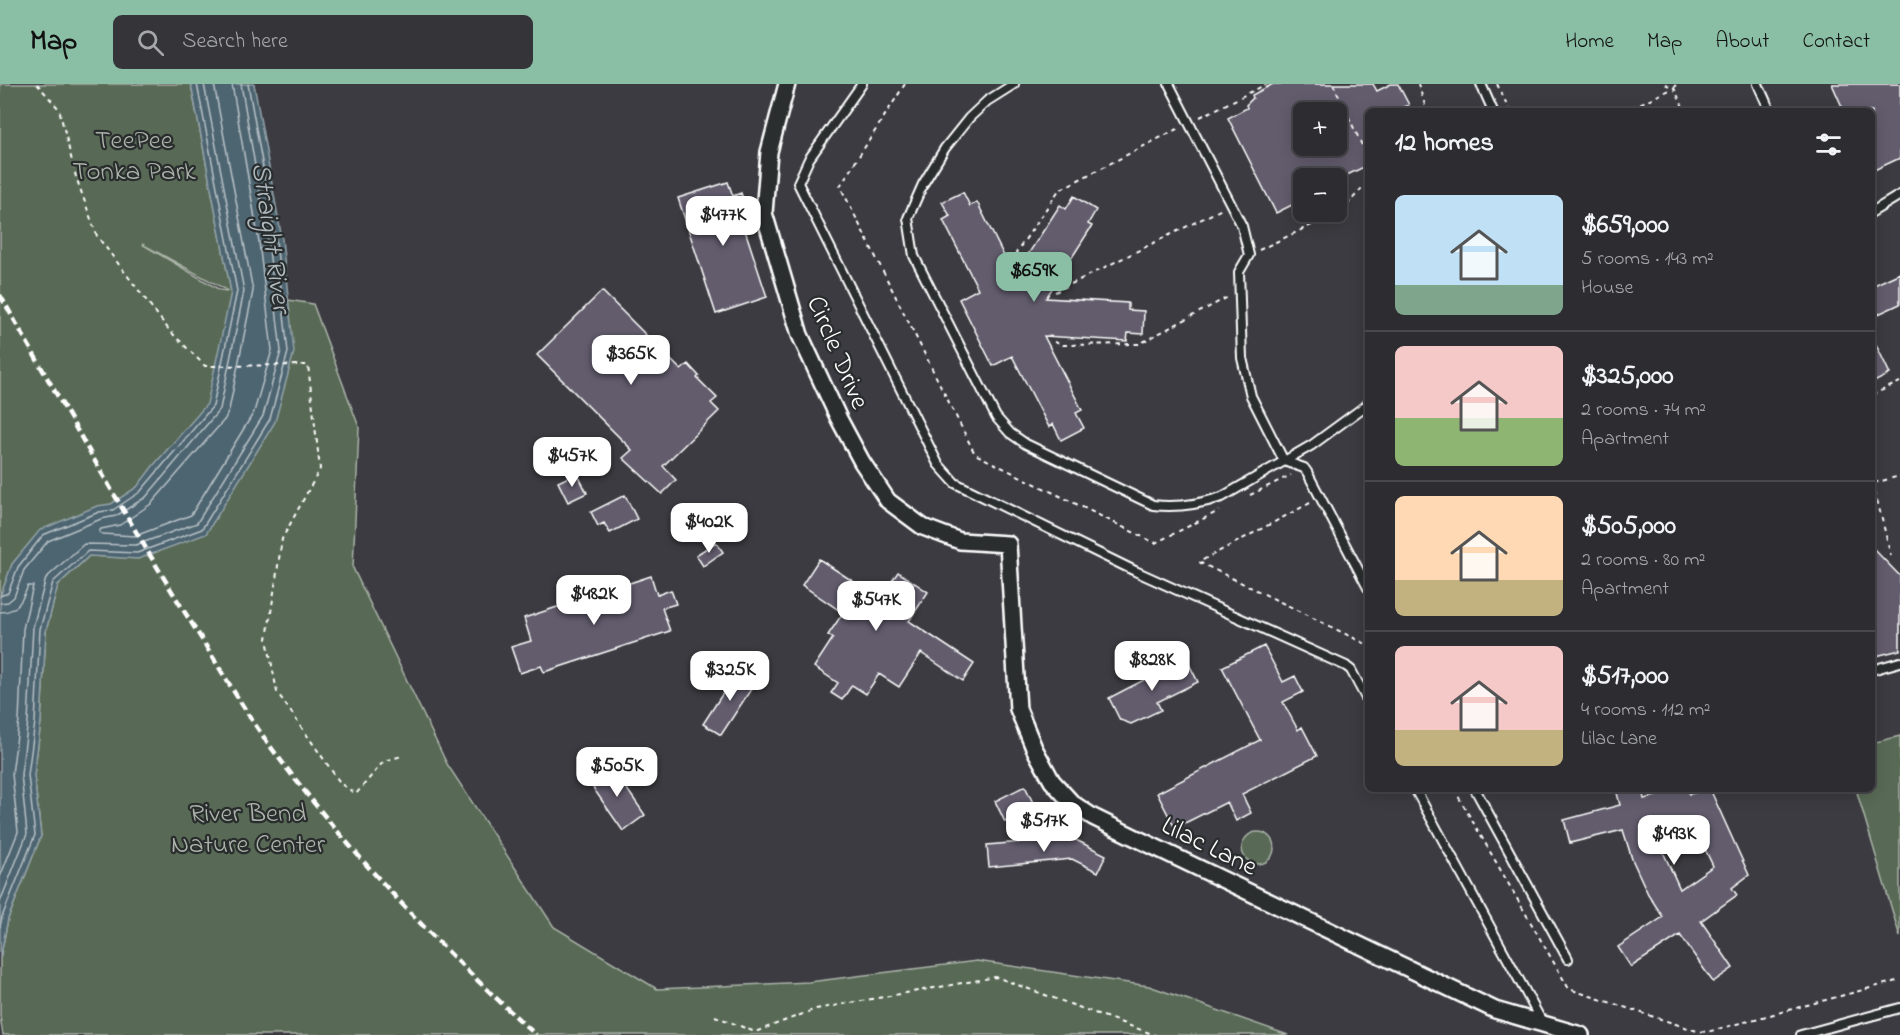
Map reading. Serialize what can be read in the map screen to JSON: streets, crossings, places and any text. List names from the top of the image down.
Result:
{
  "streets": {
    "street": ["Circle Drive", "Lilac Lane"]
  },
  "crossings": [
    ["Circle Drive", "Lilac Lane"]
  ],
  "water": ["Straight River"],
  "parks": ["TeePee Tonka Park", "River Bend Nature Center"],
  "page": {
    "header": "Map",
    "search": "Search here",
    "nav": [
      "Home",
      "Map",
      "About",
      "Contact"
    ],
    "map_buttons": ["+", "−"],
    "heading": "12 homes",
    "list": [
      {
        "name": "$659,000",
        "note": "5 rooms · 143 m² · House"
      },
      {
        "name": "$325,000",
        "note": "2 rooms · 74 m² · Apartment"
      },
      {
        "name": "$505,000",
        "note": "2 rooms · 80 m² · Apartment"
      },
      {
        "name": "$517,000",
        "note": "4 rooms · 112 m² · Lilac Lane"
      }
    ],
    "price": [
      "$477K",
      "$659K",
      "$365K",
      "$457K",
      "$402K",
      "$482K",
      "$547K",
      "$828K",
      "$325K",
      "$505K",
      "$517K",
      "$493K"
    ]
  }
}
